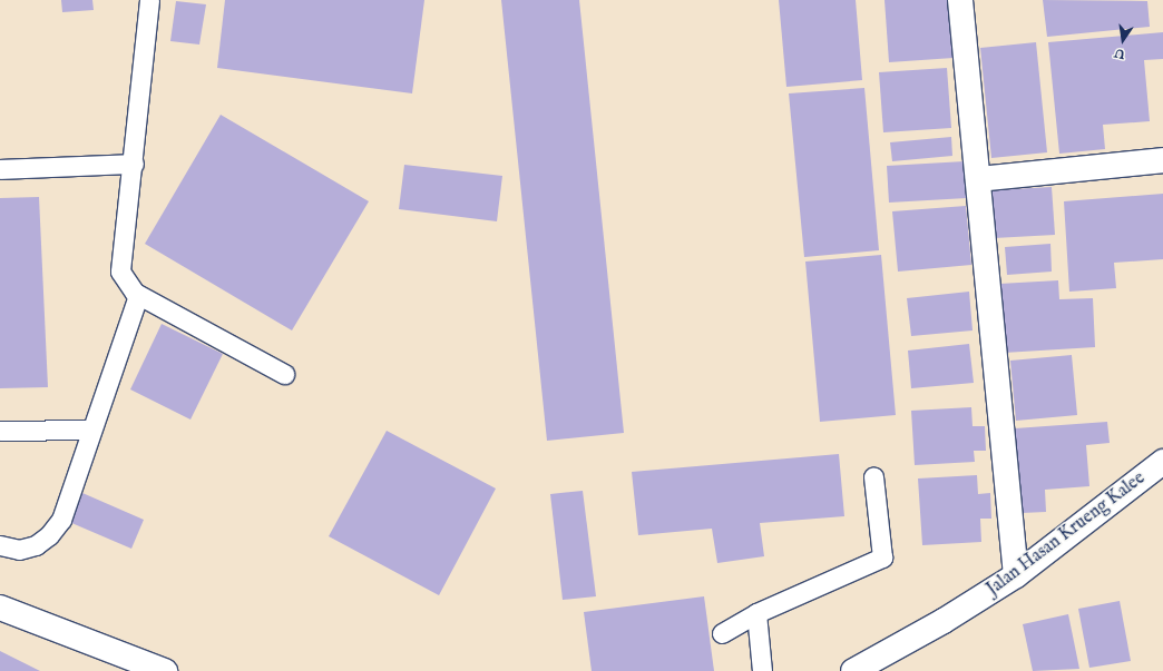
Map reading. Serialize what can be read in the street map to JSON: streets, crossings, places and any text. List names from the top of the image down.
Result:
{
  "streets": {
    "street": ["Jalan Hasan Krueng Kalee"]
  },
  "north": "bottom"
}
